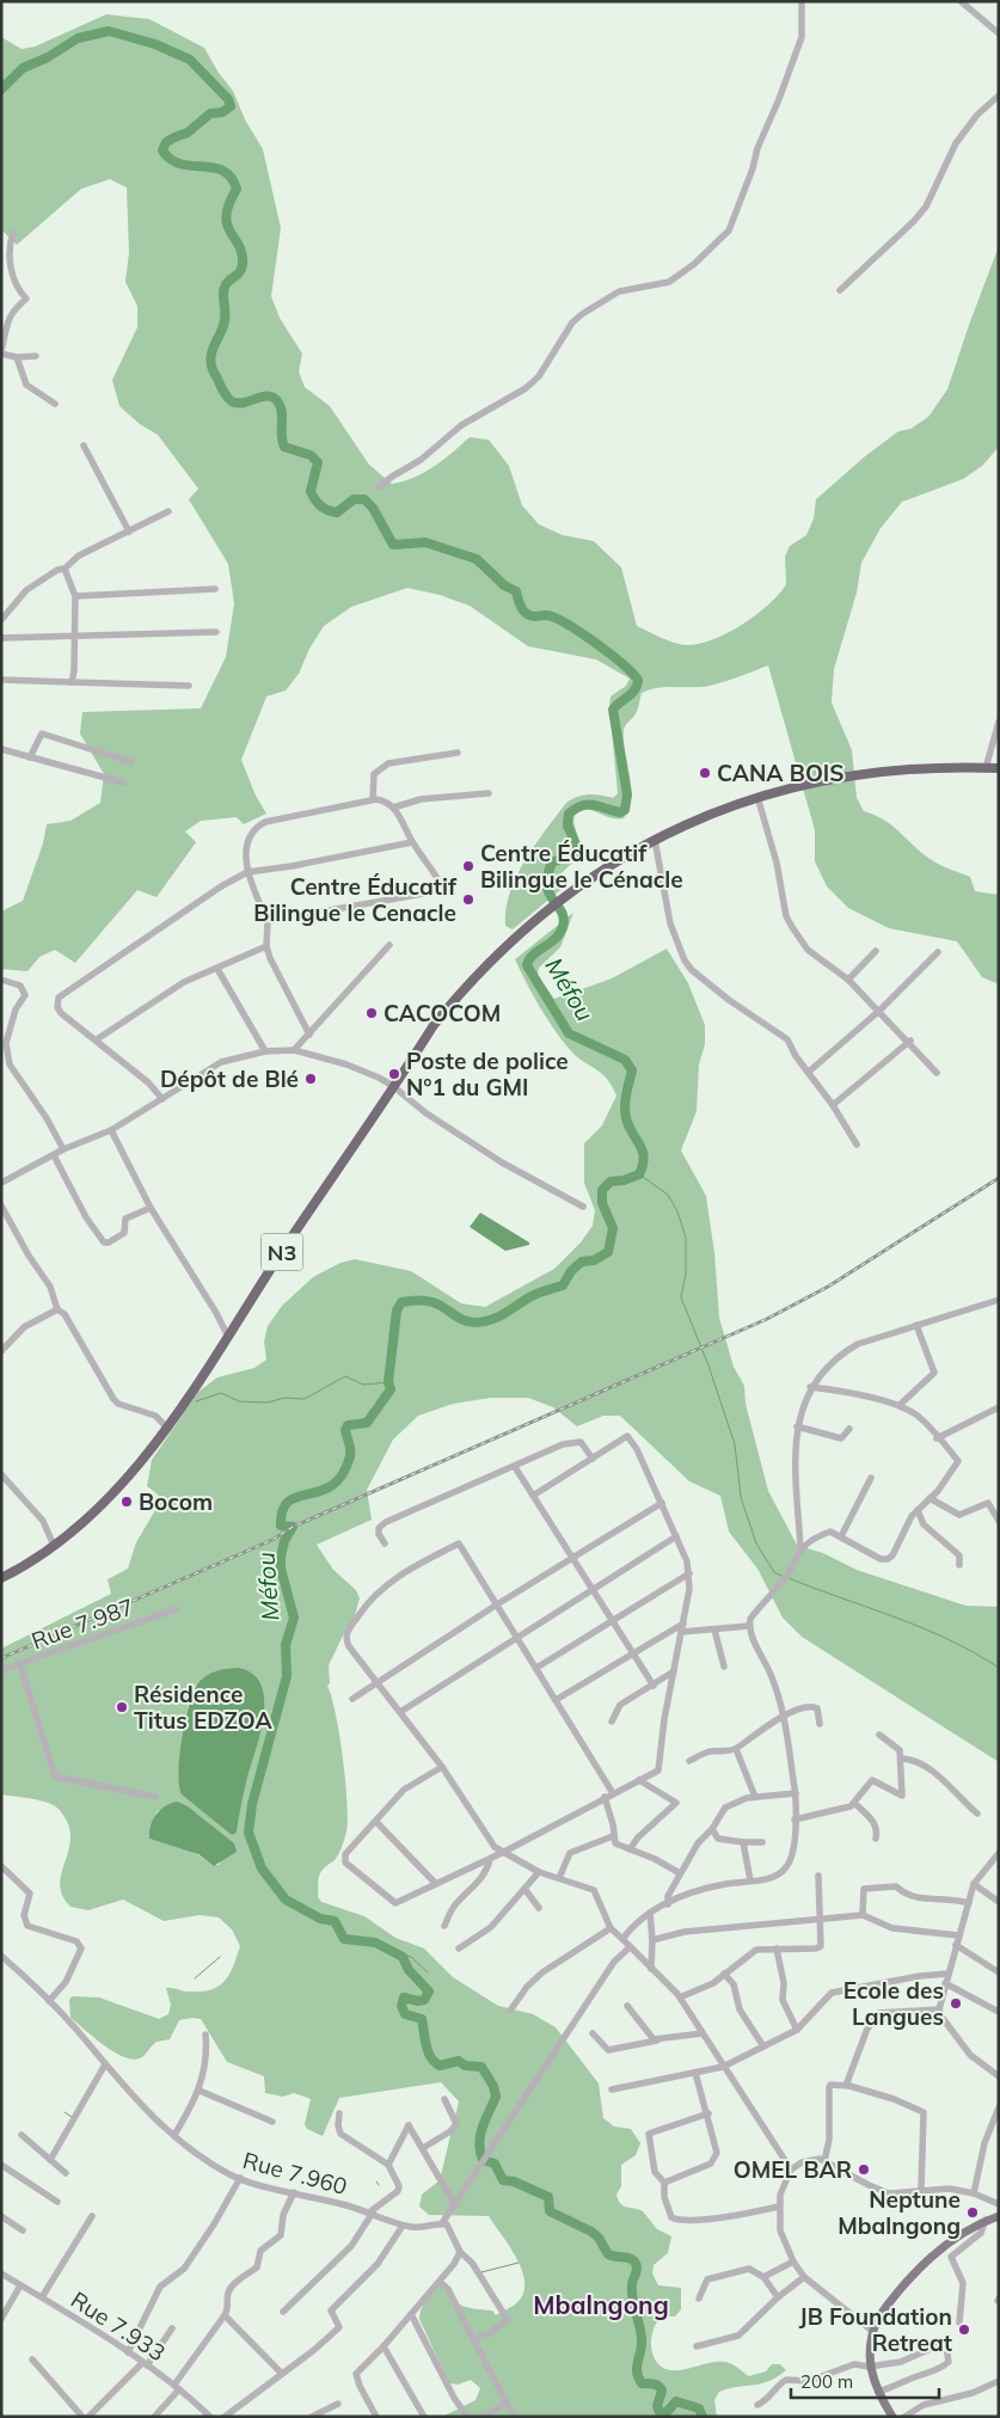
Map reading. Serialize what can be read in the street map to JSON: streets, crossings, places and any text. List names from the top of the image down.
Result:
{
  "streets": {
    "highway": ["N3"],
    "street": ["Rue 7.987", "Rue 7.960", "Rue 7.933"]
  },
  "districts": ["Mbalngong"],
  "water": ["Méfou"],
  "places": [
    "CANA BOIS",
    "Centre Éducatif Bilingue le Cénacle",
    "Centre Éducatif Bilingue le Cenacle",
    "CACOCOM",
    "Poste de police N°1 du GMI",
    "Dépôt de Blé",
    "Bocom",
    "Résidence Titus EDZOA",
    "Ecole des Langues",
    "OMEL BAR",
    "Neptune Mbalngong",
    "JB Foundation Retreat"
  ],
  "scale_bar": "200 m"
}
